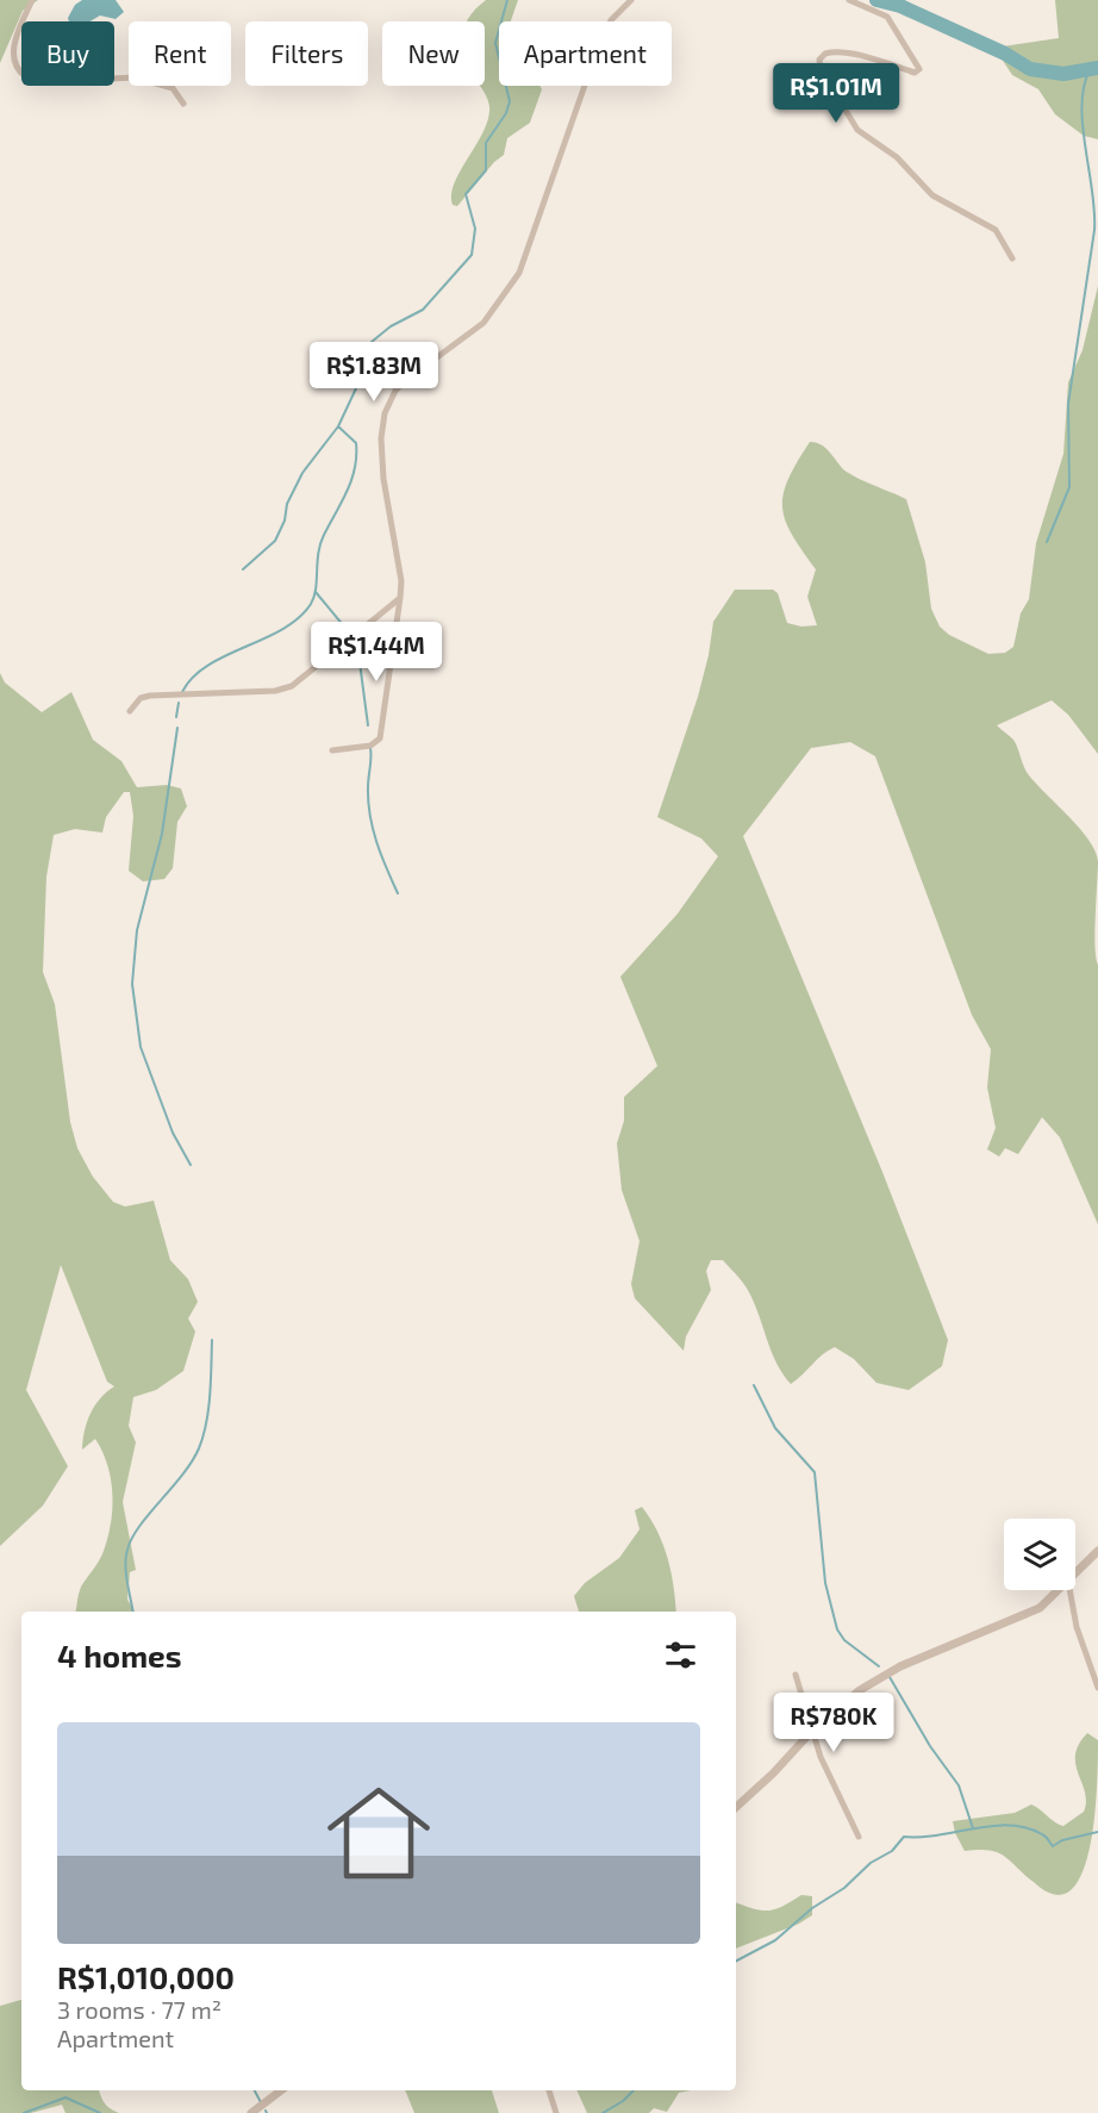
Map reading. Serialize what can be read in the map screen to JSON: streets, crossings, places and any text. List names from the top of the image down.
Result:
{
  "page": {
    "chip": [
      "Buy",
      "Rent",
      "Filters",
      "New",
      "Apartment"
    ],
    "price": [
      "R$1.01M",
      "R$1.83M",
      "R$1.44M",
      "R$780K"
    ],
    "heading": "4 homes",
    "list": [
      {
        "name": "R$1,010,000",
        "note": "3 rooms · 77 m² · Apartment"
      }
    ]
  }
}
